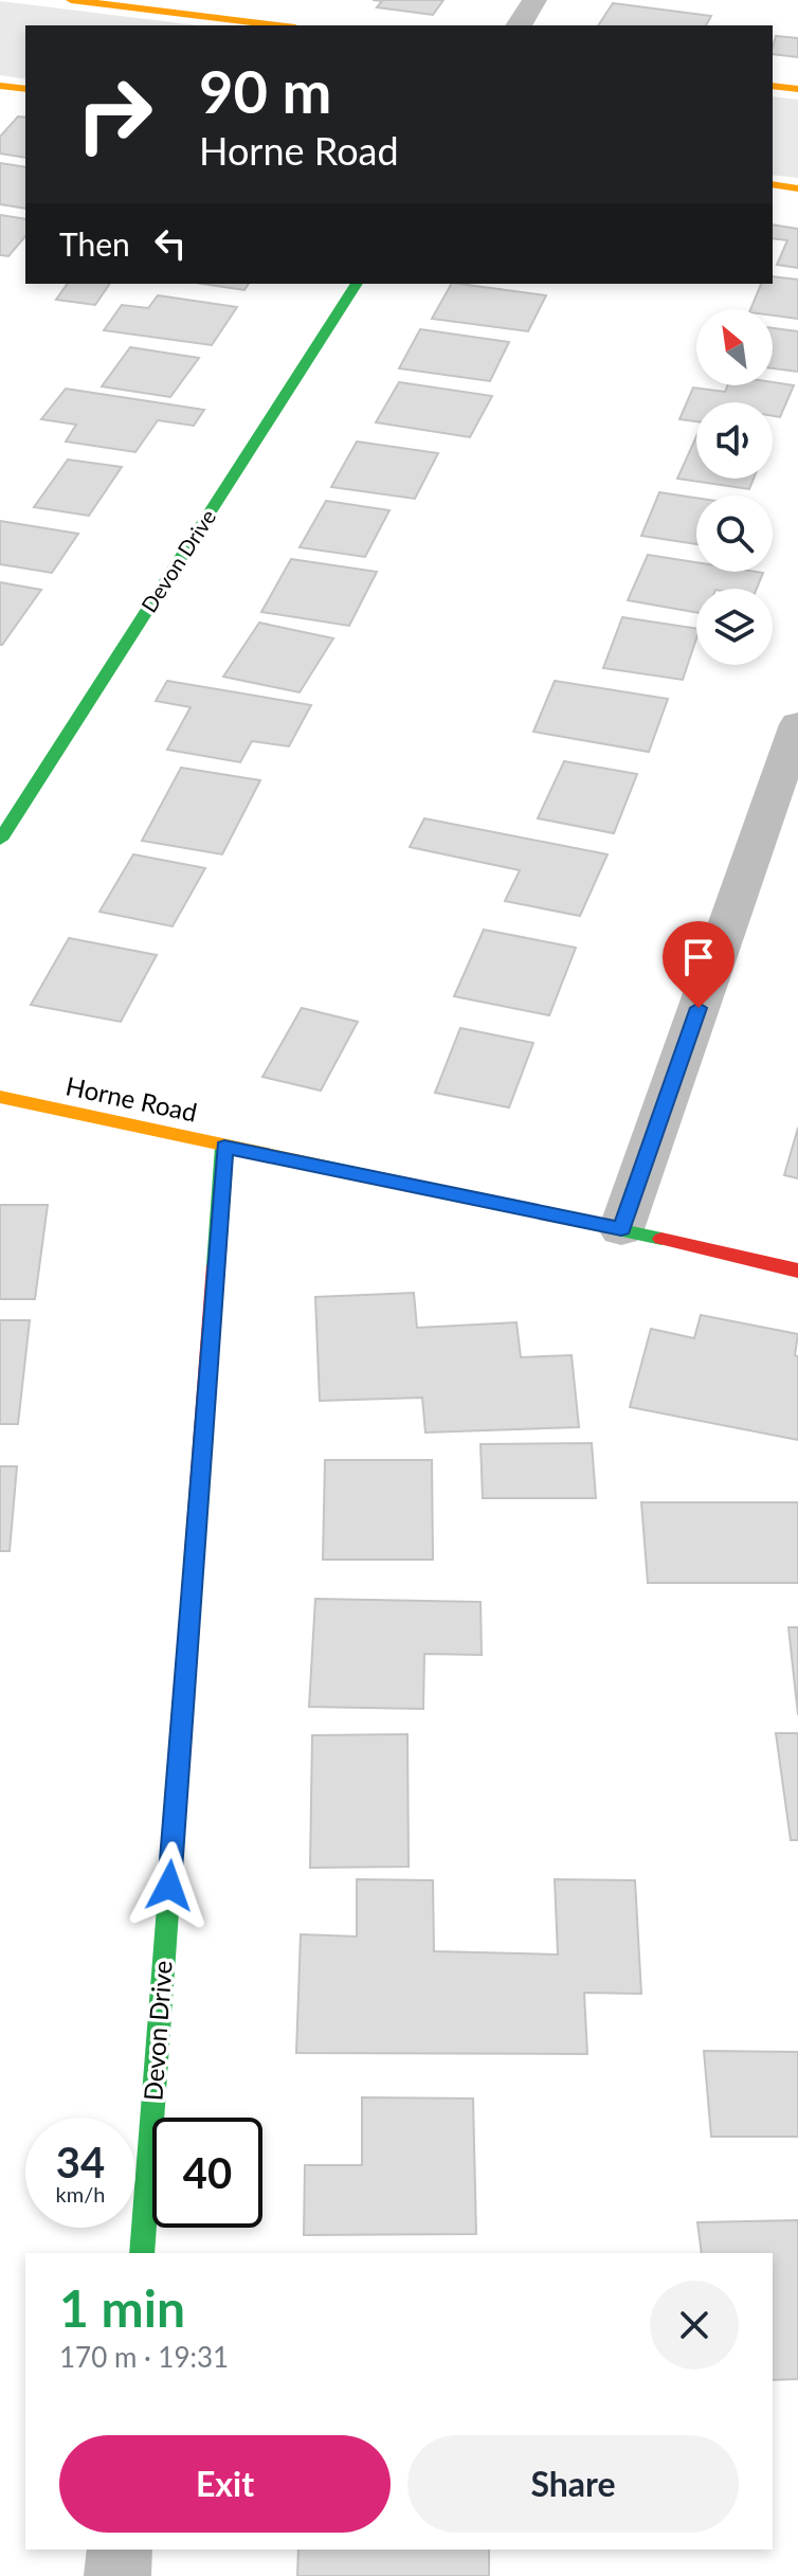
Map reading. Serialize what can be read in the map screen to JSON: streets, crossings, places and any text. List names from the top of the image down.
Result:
{
  "streets": {
    "street": ["Devon Drive", "Horne Road"]
  },
  "crossings": [
    ["Devon Drive", "Horne Road"]
  ],
  "north": "top left",
  "page": {
    "turn": ["90 m", "Horne Road"],
    "then": "Then",
    "speed": "34 km/h",
    "limit": "40",
    "heading": ["1 min", "170 m · 19:31"],
    "buttons": ["Exit", "Share"]
  }
}
